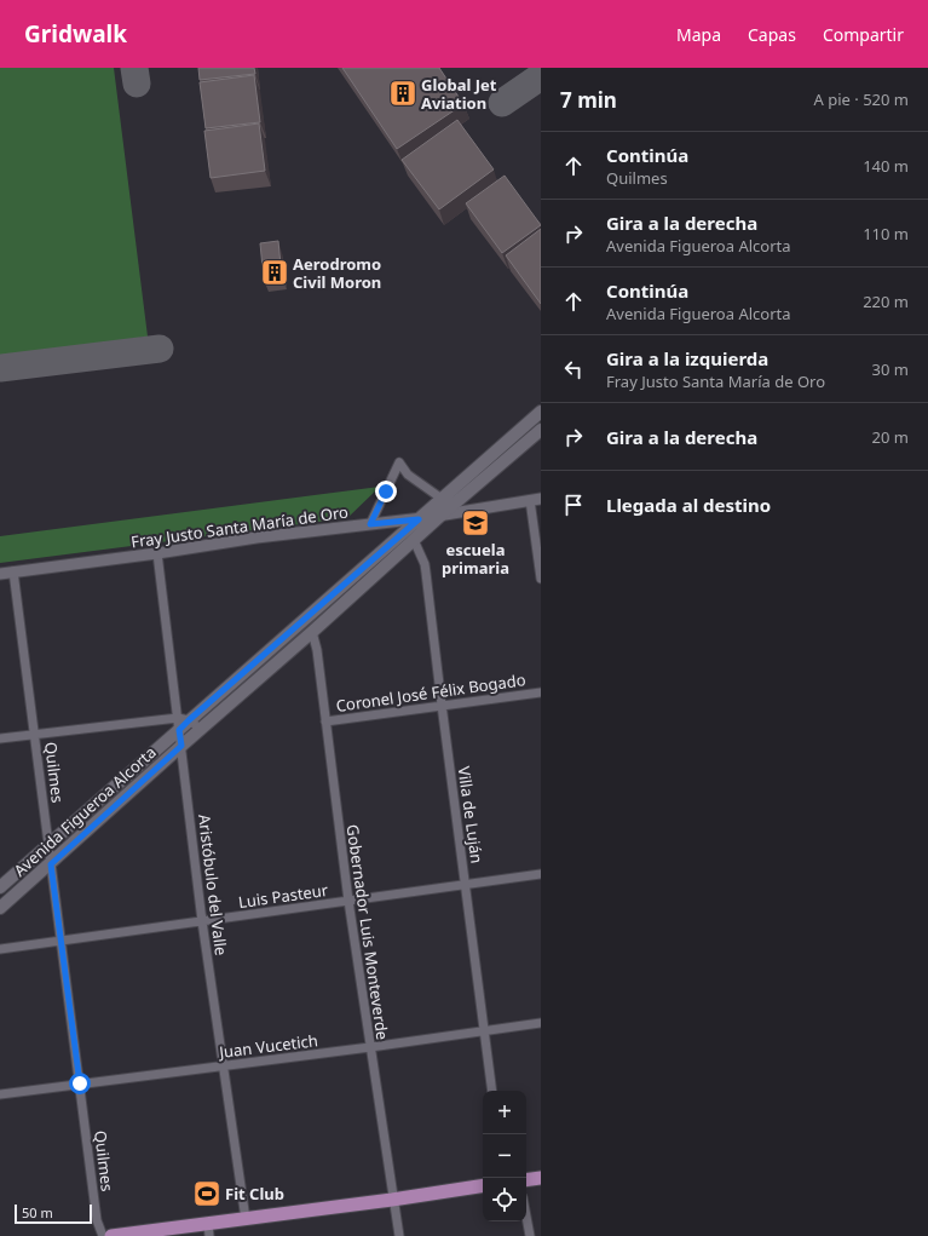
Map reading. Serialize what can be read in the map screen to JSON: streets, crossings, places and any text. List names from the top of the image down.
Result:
{
  "streets": {
    "main road": ["Avenida Figueroa Alcorta"],
    "street": [
      "Fray Justo Santa María de Oro",
      "Coronel José Félix Bogado",
      "Quilmes",
      "Villa de Luján",
      "Aristóbulo del Valle",
      "Luis Pasteur",
      "Gobernador Luis Monteverde",
      "Juan Vucetich"
    ]
  },
  "crossings": [
    ["Fray Justo Santa María de Oro", "Quilmes"],
    ["Fray Justo Santa María de Oro", "Avenida Figueroa Alcorta"],
    ["Fray Justo Santa María de Oro", "Aristóbulo del Valle"],
    ["Coronel José Félix Bogado", "Villa de Luján"],
    ["Coronel José Félix Bogado", "Gobernador Luis Monteverde"],
    ["Quilmes", "Avenida Figueroa Alcorta"],
    ["Quilmes", "Luis Pasteur"],
    ["Quilmes", "Juan Vucetich"],
    ["Avenida Figueroa Alcorta", "Villa de Luján"],
    ["Avenida Figueroa Alcorta", "Aristóbulo del Valle"],
    ["Avenida Figueroa Alcorta", "Gobernador Luis Monteverde"],
    ["Villa de Luján", "Luis Pasteur"],
    ["Villa de Luján", "Juan Vucetich"],
    ["Aristóbulo del Valle", "Luis Pasteur"],
    ["Aristóbulo del Valle", "Juan Vucetich"],
    ["Luis Pasteur", "Gobernador Luis Monteverde"],
    ["Gobernador Luis Monteverde", "Juan Vucetich"]
  ],
  "places": {
    "building": ["Global Jet Aviation", "Aerodromo Civil Moron"],
    "school or university": ["escuela primaria"],
    "sports": ["Fit Club"]
  },
  "scale_bar": "50 m",
  "page": {
    "header": "Gridwalk",
    "nav": ["Mapa", "Capas", "Compartir"],
    "heading": ["7 min", "A pie · 520 m"],
    "list": [
      ["Continúa", "Quilmes", "140 m"],
      ["Gira a la derecha", "Avenida Figueroa Alcorta", "110 m"],
      ["Continúa", "Avenida Figueroa Alcorta", "220 m"],
      ["Gira a la izquierda", "Fray Justo Santa María de Oro", "30 m"],
      ["Gira a la derecha", "20 m"],
      "Llegada al destino"
    ],
    "map_buttons": ["+", "−"],
    "scale": "50 m"
  }
}
